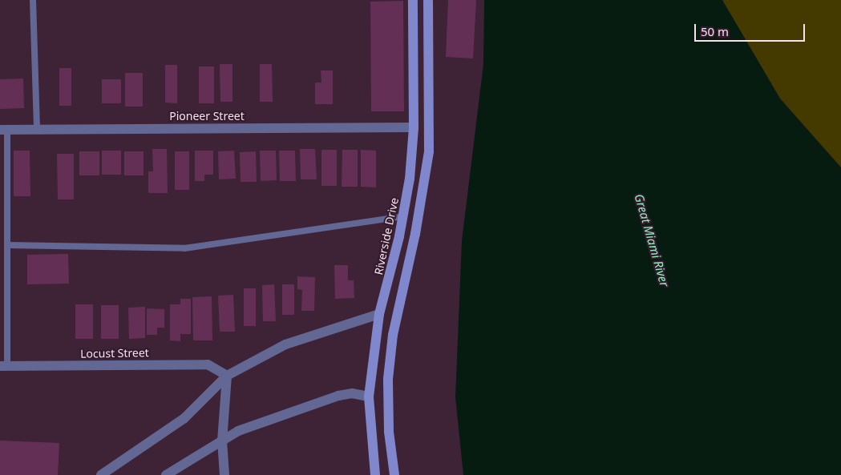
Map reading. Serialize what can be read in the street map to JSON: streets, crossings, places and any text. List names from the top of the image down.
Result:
{
  "streets": {
    "main road": ["Riverside Drive"],
    "street": ["Pioneer Street", "Locust Street"]
  },
  "crossings": [
    ["Pioneer Street", "Riverside Drive"]
  ],
  "water": ["Great Miami River"],
  "scale_bar": "50 m"
}
